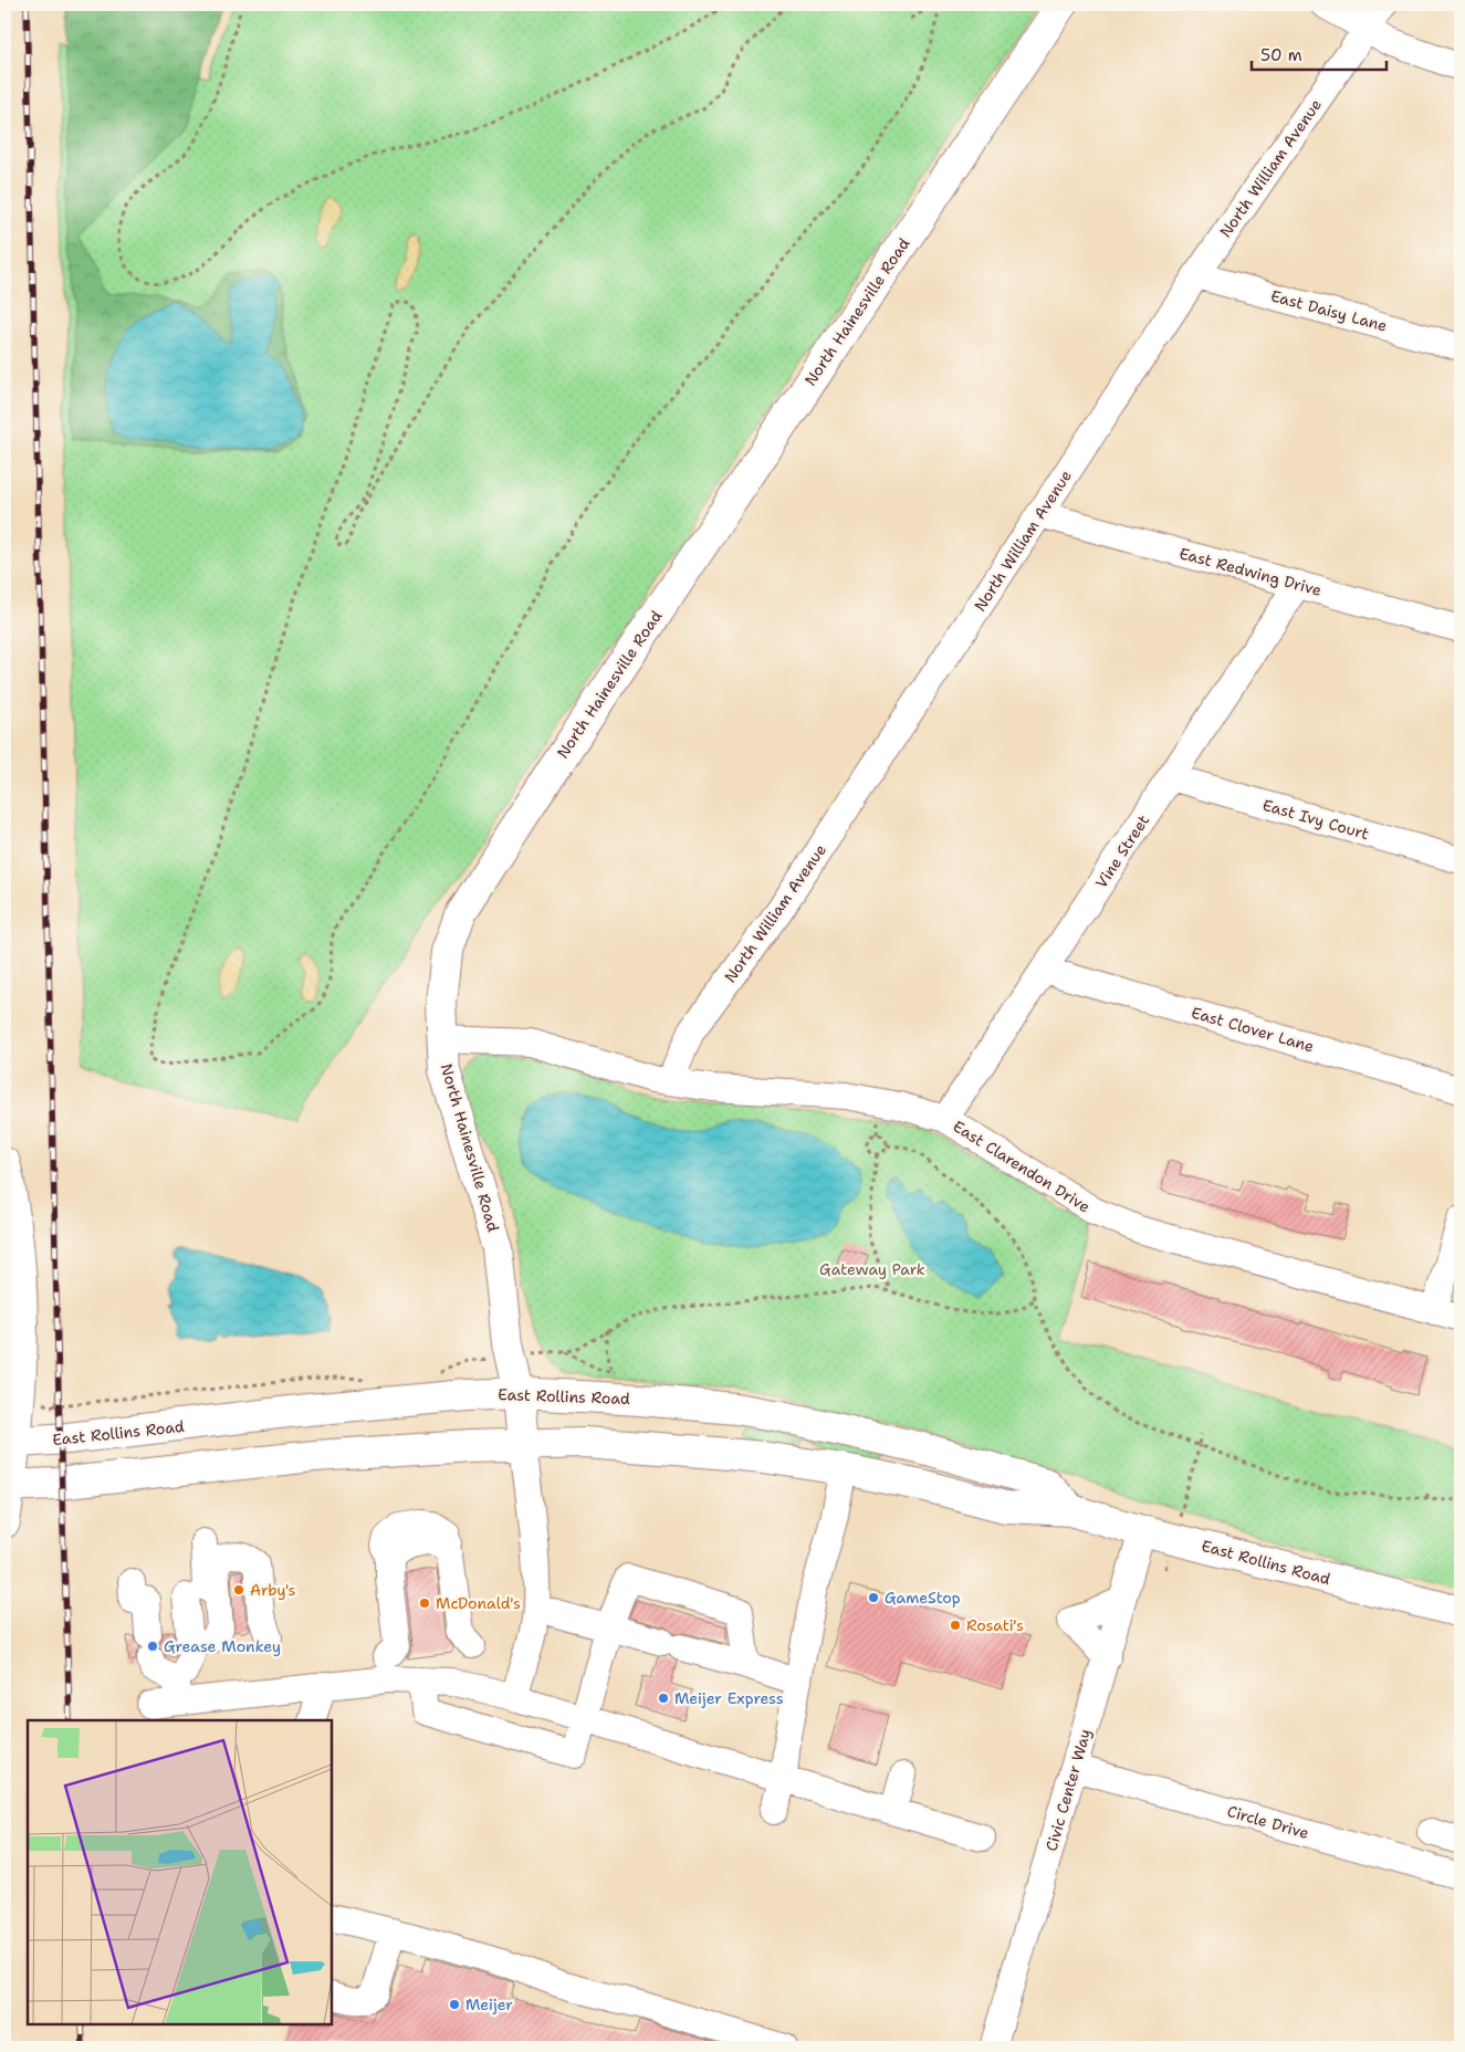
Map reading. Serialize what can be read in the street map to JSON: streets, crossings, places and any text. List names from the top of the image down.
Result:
{
  "streets": {
    "main road": ["North Hainesville Road", "East Rollins Road"],
    "street": [
      "North William Avenue",
      "East Daisy Lane",
      "East Redwing Drive",
      "East Ivy Court",
      "Vine Street",
      "East Clover Lane",
      "East Clarendon Drive",
      "Civic Center Way",
      "Circle Drive"
    ]
  },
  "crossings": [
    ["North William Avenue", "East Daisy Lane"],
    ["North William Avenue", "East Redwing Drive"],
    ["North William Avenue", "East Clarendon Drive"],
    ["North Hainesville Road", "East Clarendon Drive"],
    ["North Hainesville Road", "East Rollins Road"],
    ["East Redwing Drive", "Vine Street"],
    ["East Ivy Court", "Vine Street"],
    ["Vine Street", "East Clover Lane"],
    ["Vine Street", "East Clarendon Drive"],
    ["East Rollins Road", "Civic Center Way"],
    ["Civic Center Way", "Circle Drive"]
  ],
  "parks": ["Gateway Park"],
  "places": [
    "Arby's",
    "GameStop",
    "McDonald's",
    "Rosati's",
    "Grease Monkey",
    "Meijer Express",
    "Meijer"
  ],
  "scale_bar": "50 m"
}
